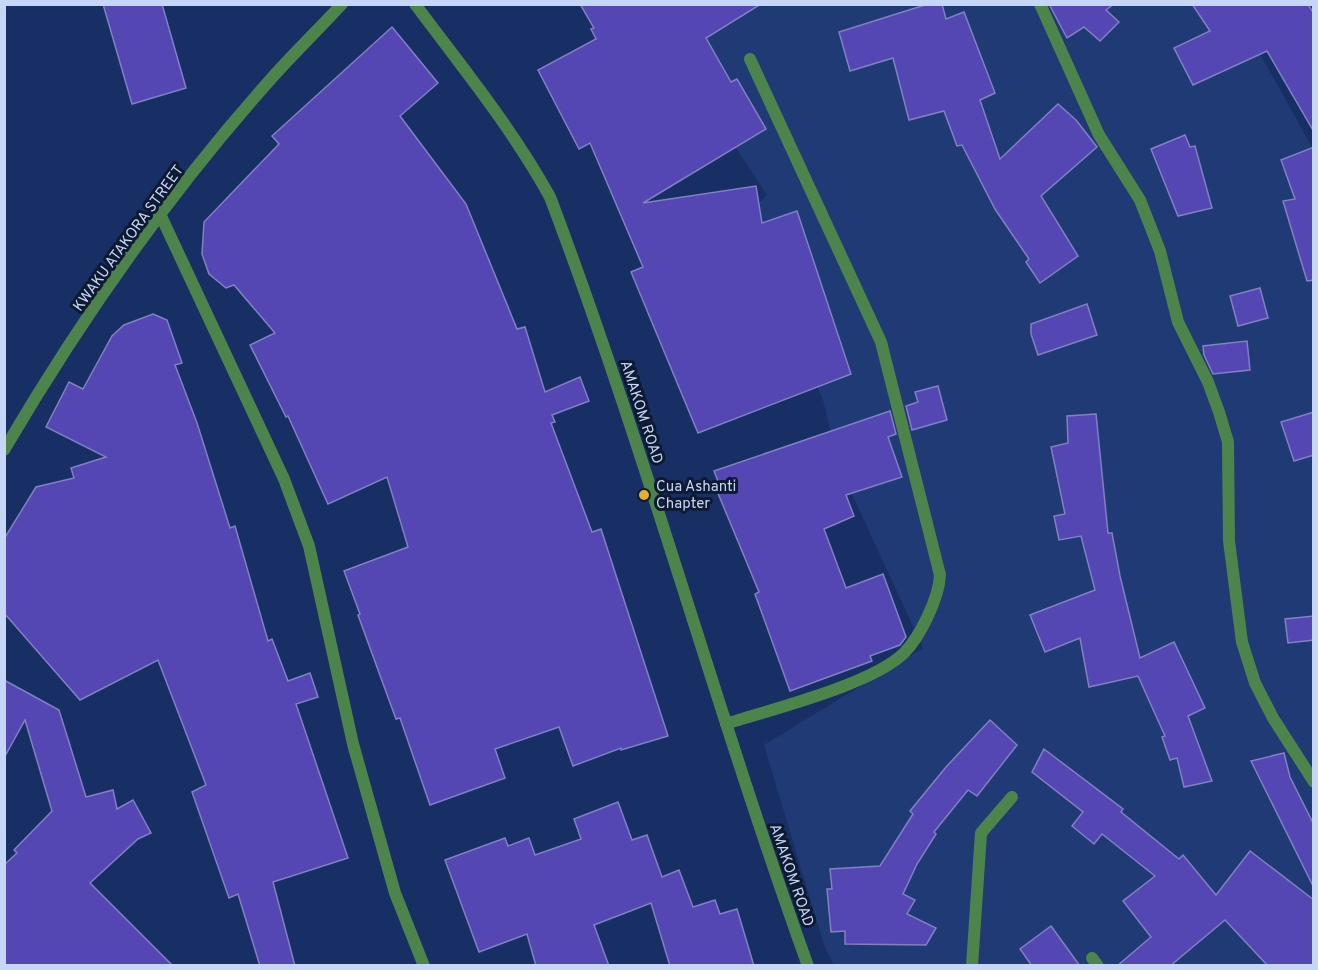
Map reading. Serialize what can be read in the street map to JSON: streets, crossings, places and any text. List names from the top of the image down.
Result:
{
  "streets": {
    "street": ["KWAKU ATAKORA STREET", "AMAKOM ROAD"]
  },
  "places": ["Cua Ashanti Chapter"]
}
